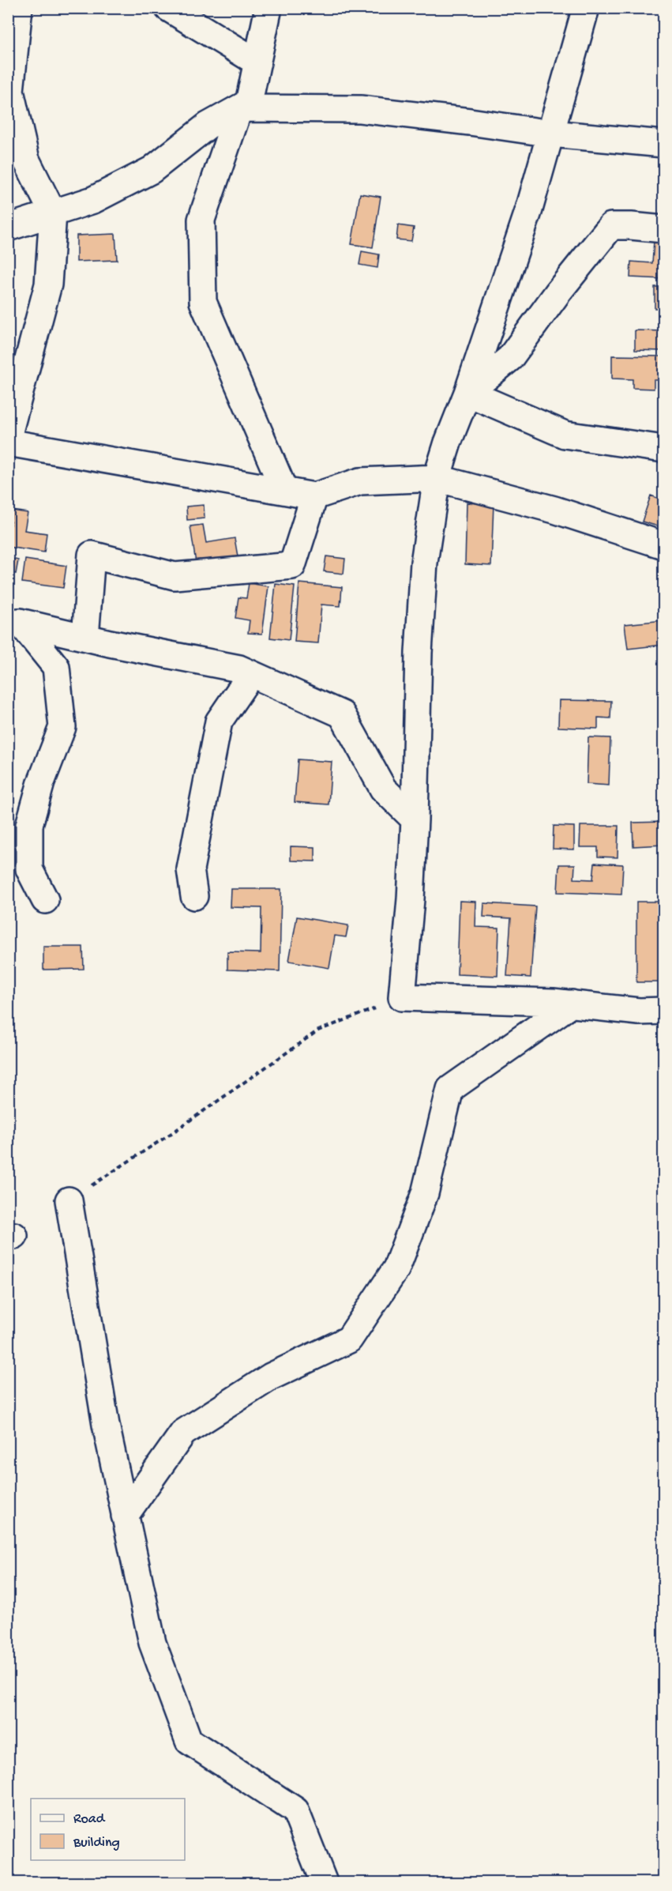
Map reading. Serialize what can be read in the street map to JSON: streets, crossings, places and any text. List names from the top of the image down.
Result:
{
  "legend": ["Road", "Building"]
}
